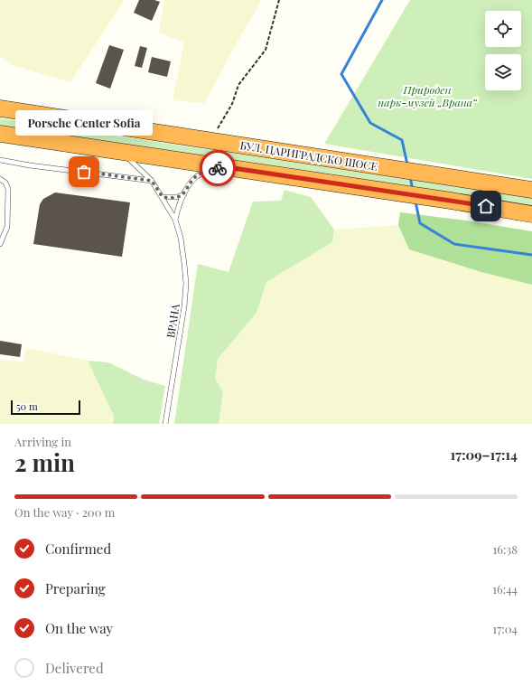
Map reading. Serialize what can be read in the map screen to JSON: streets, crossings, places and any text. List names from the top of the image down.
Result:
{
  "streets": {
    "highway": ["БУЛ. ЦАРИГРАДСКО ШОСЕ"],
    "lane": ["ВРАНА"]
  },
  "parks": ["Природен парк-музей „Врана“"],
  "places": ["Porsche Center Sofia"],
  "scale_bar": "50 m",
  "page": {
    "bubble": "Porsche Center Sofia",
    "scale": "50 m",
    "heading": ["2 min", "Arriving in", "17:09–17:14"],
    "bar": "On the way · 200 m",
    "list": [
      ["Confirmed", "16:38"],
      ["Preparing", "16:44"],
      ["On the way", "17:04"],
      "Delivered"
    ]
  }
}
